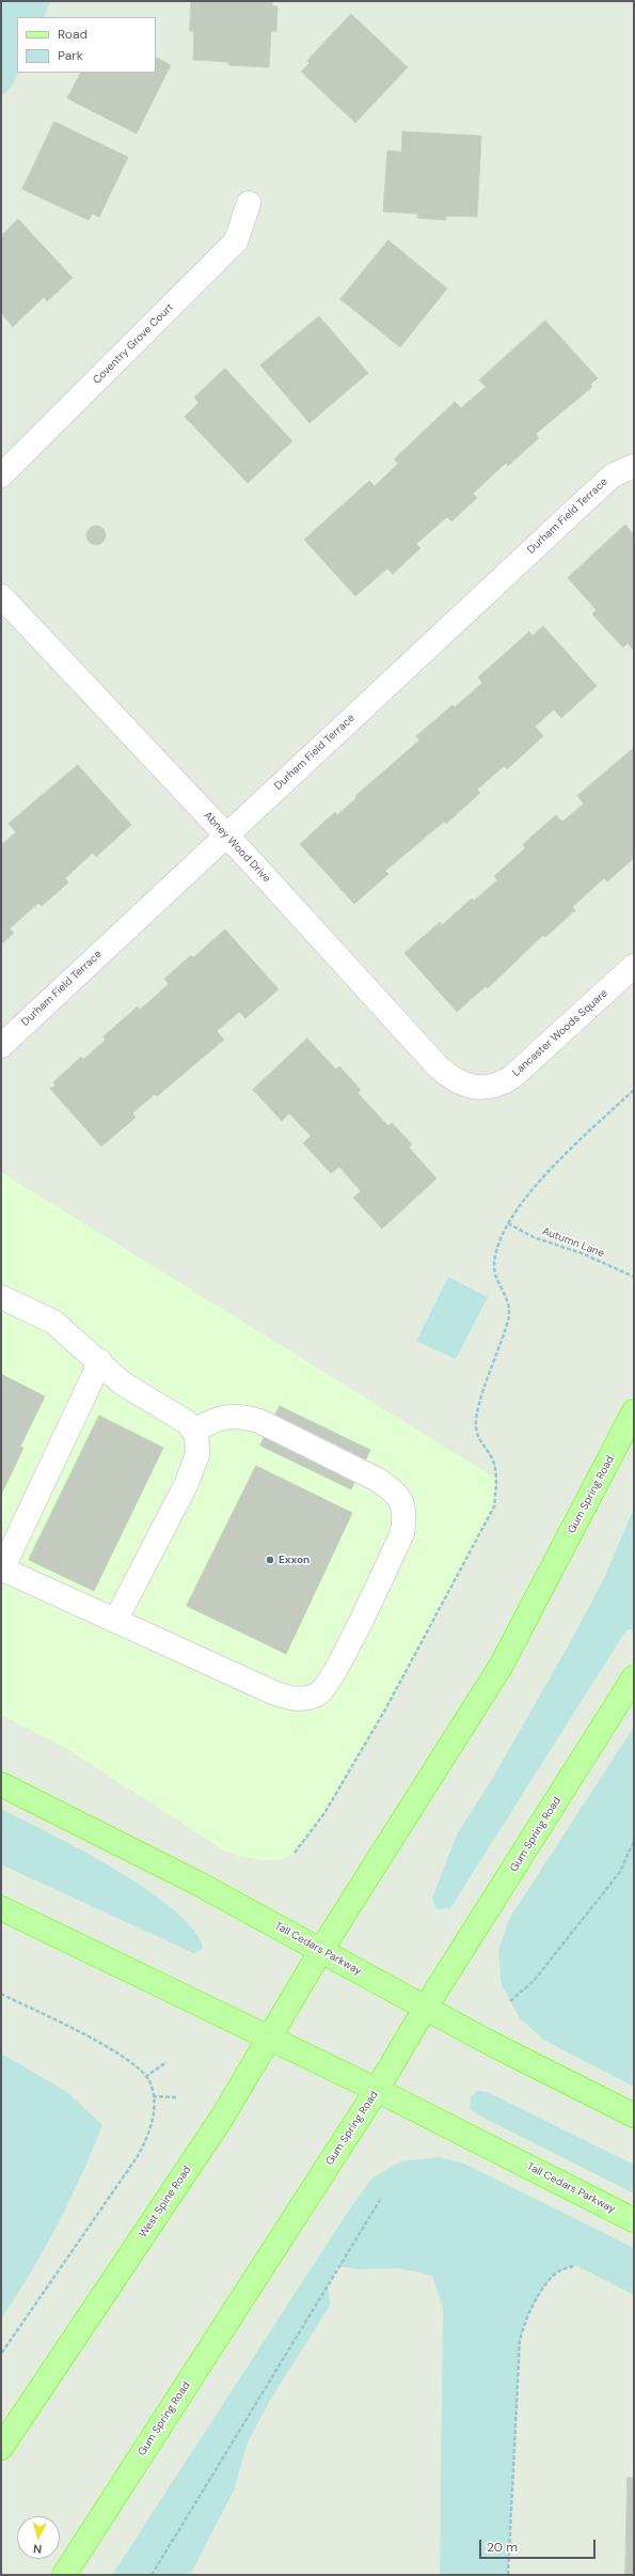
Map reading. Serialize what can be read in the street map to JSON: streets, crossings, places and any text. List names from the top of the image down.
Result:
{
  "streets": {
    "main road": ["Gum Spring Road", "Tall Cedars Parkway", "West Spine Road"],
    "street": [
      "Coventry Grove Court",
      "Durham Field Terrace",
      "Abney Wood Drive",
      "Lancaster Woods Square"
    ],
    "path": ["Autumn Lane"]
  },
  "crossings": [
    ["Durham Field Terrace", "Abney Wood Drive"],
    ["Abney Wood Drive", "Lancaster Woods Square"],
    ["Gum Spring Road", "Tall Cedars Parkway"],
    ["Gum Spring Road", "West Spine Road"],
    ["Tall Cedars Parkway", "West Spine Road"]
  ],
  "places": ["Exxon"],
  "legend": ["Road", "Park"],
  "scale_bar": "20 m",
  "north": "bottom"
}
